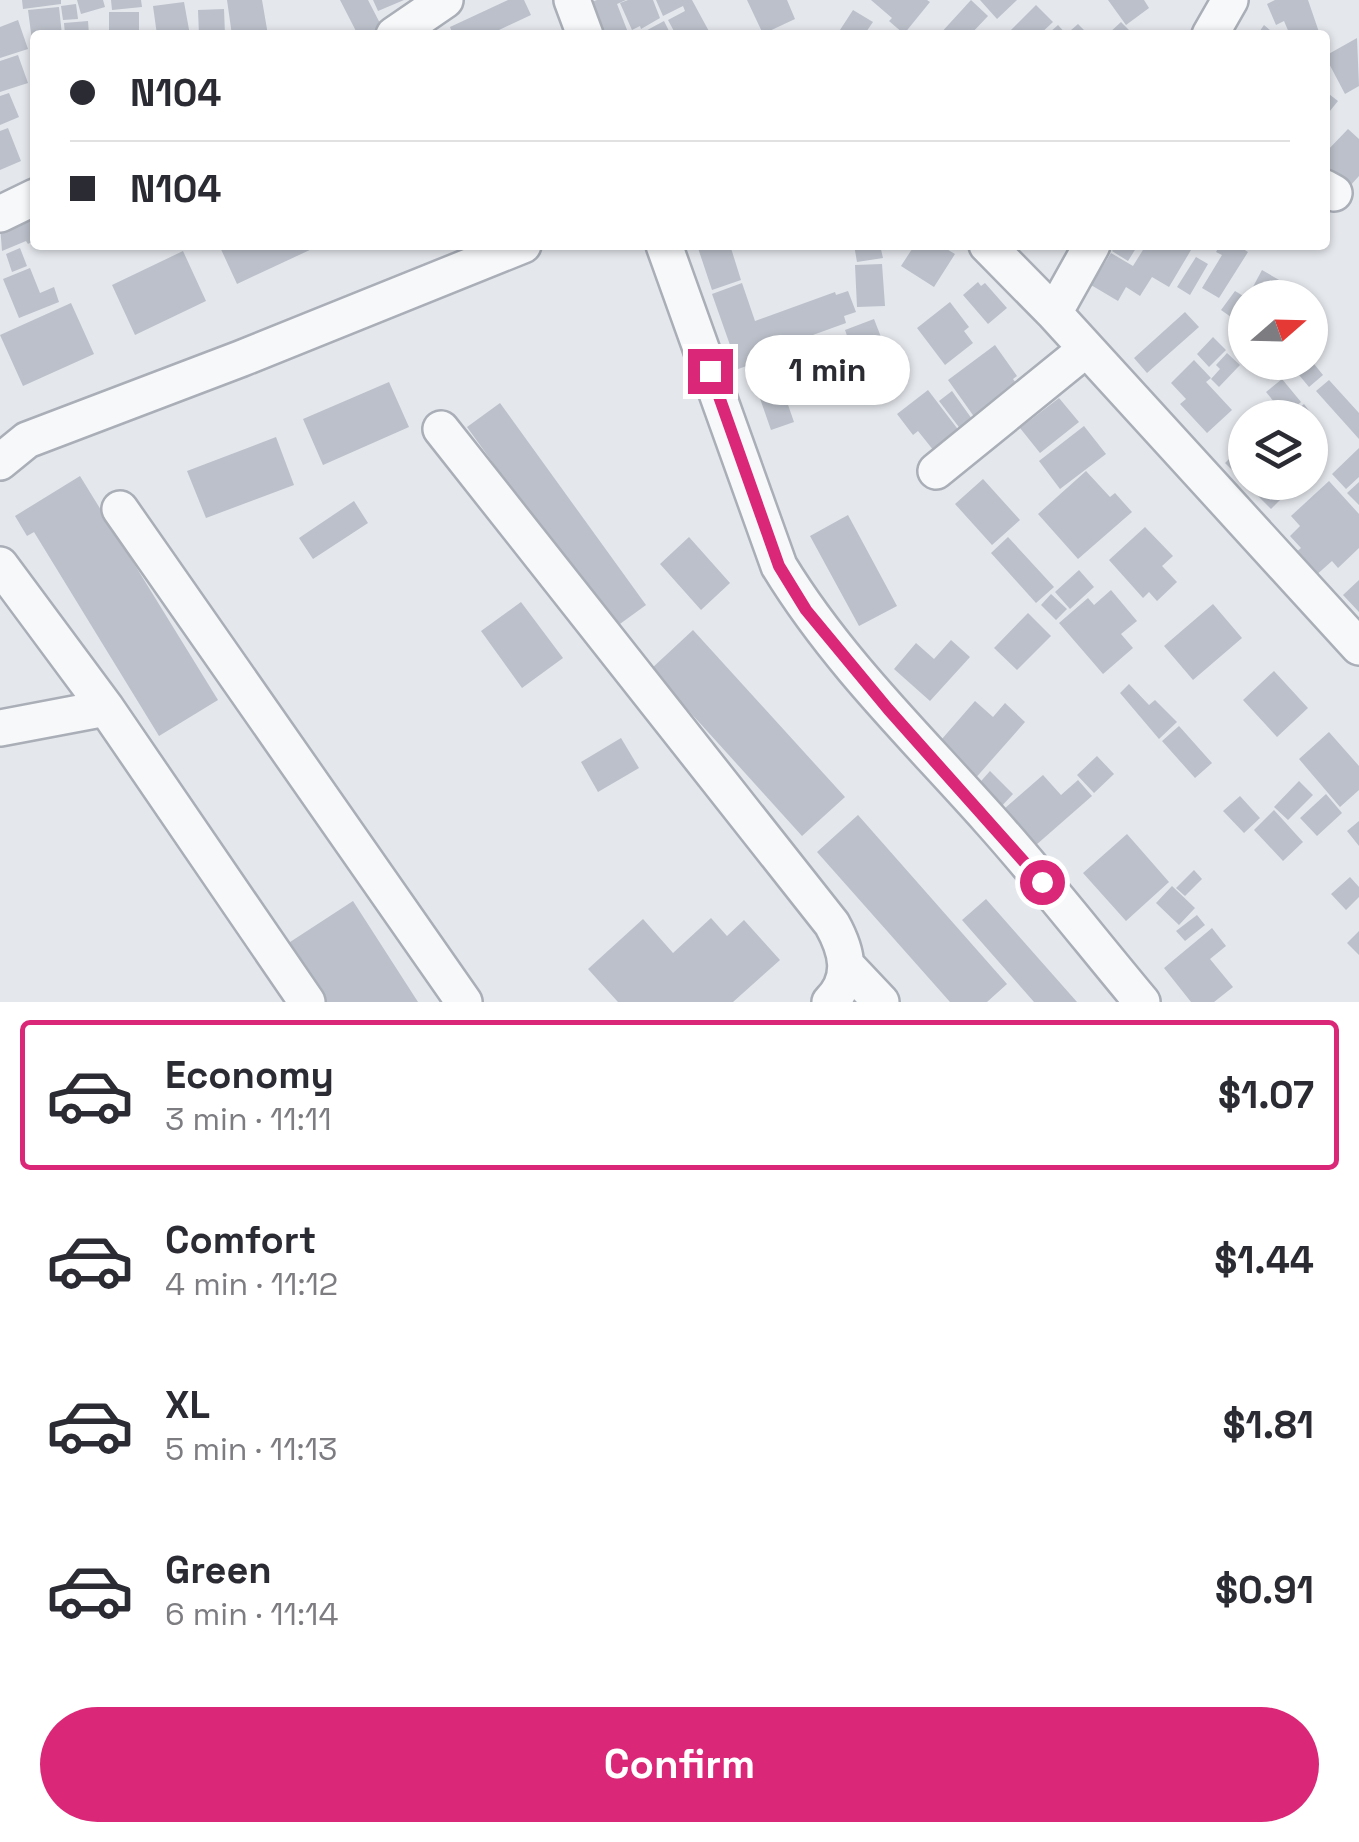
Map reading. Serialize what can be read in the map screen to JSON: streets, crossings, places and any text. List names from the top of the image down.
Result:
{
  "north": "right",
  "page": {
    "banner": ["N104", "N104"],
    "bubble": "1 min",
    "list": [
      {
        "name": "Economy",
        "note": "3 min · 11:11",
        "value": "$1.07"
      },
      {
        "name": "Comfort",
        "note": "4 min · 11:12",
        "value": "$1.44"
      },
      {
        "name": "XL",
        "note": "5 min · 11:13",
        "value": "$1.81"
      },
      {
        "name": "Green",
        "note": "6 min · 11:14",
        "value": "$0.91"
      }
    ],
    "buttons": "Confirm"
  }
}
